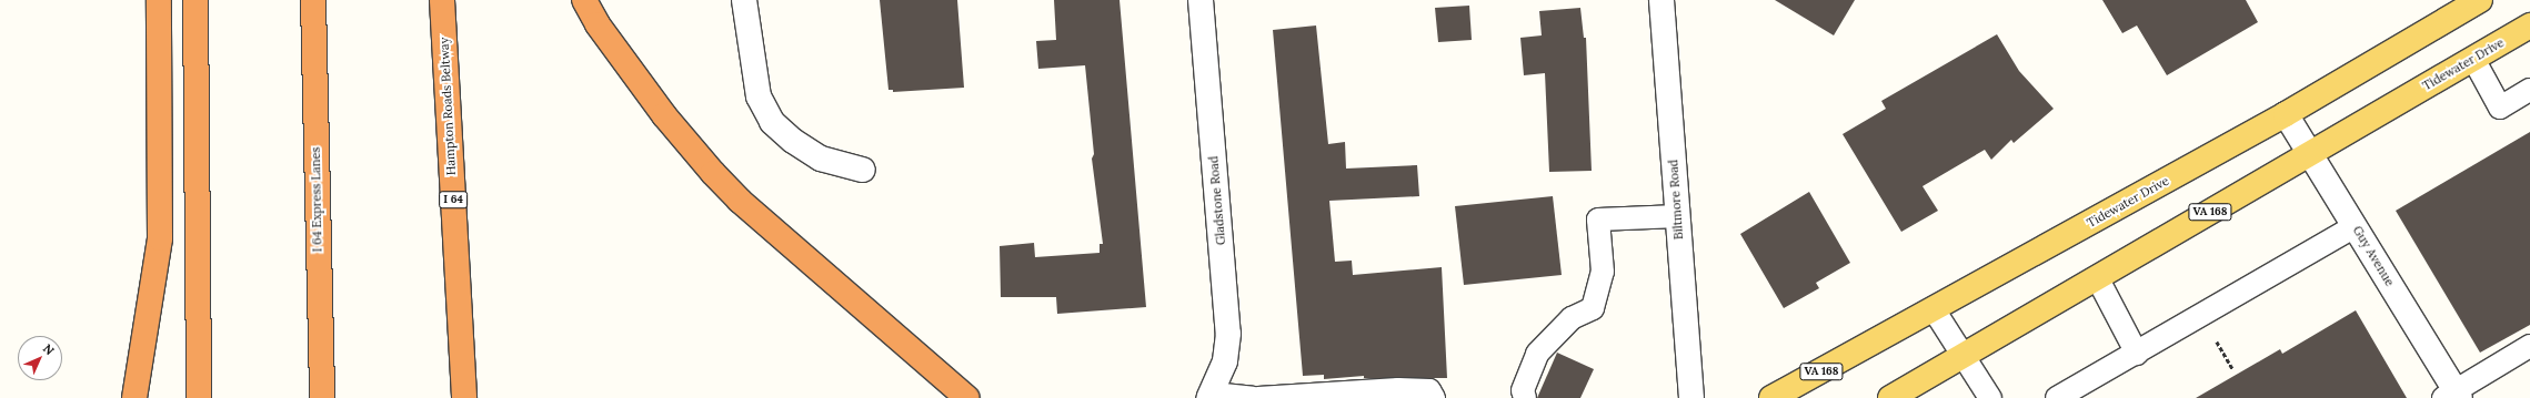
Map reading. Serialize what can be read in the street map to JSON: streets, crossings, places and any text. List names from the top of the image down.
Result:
{
  "streets": {
    "highway": ["Hampton Roads Beltway", "I 64 Express Lanes", "I 64"],
    "main road": ["Tidewater Drive", "VA 168"],
    "street": ["Biltmore Road", "Gladstone Road", "Guy Avenue"]
  },
  "crossings": [
    ["Tidewater Drive", "Guy Avenue"]
  ],
  "north": "top right"
}
